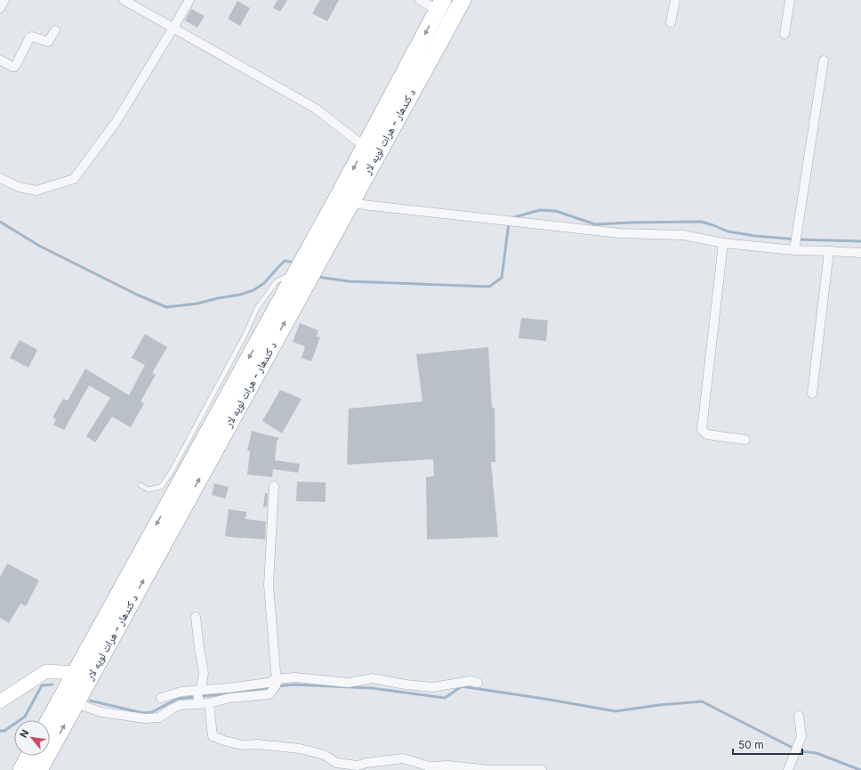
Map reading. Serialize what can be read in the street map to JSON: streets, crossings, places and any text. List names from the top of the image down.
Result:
{
  "streets": {
    "highway": ["د کندهار - هرات لويه لار"]
  },
  "scale_bar": "50 m",
  "north": "top left"
}
